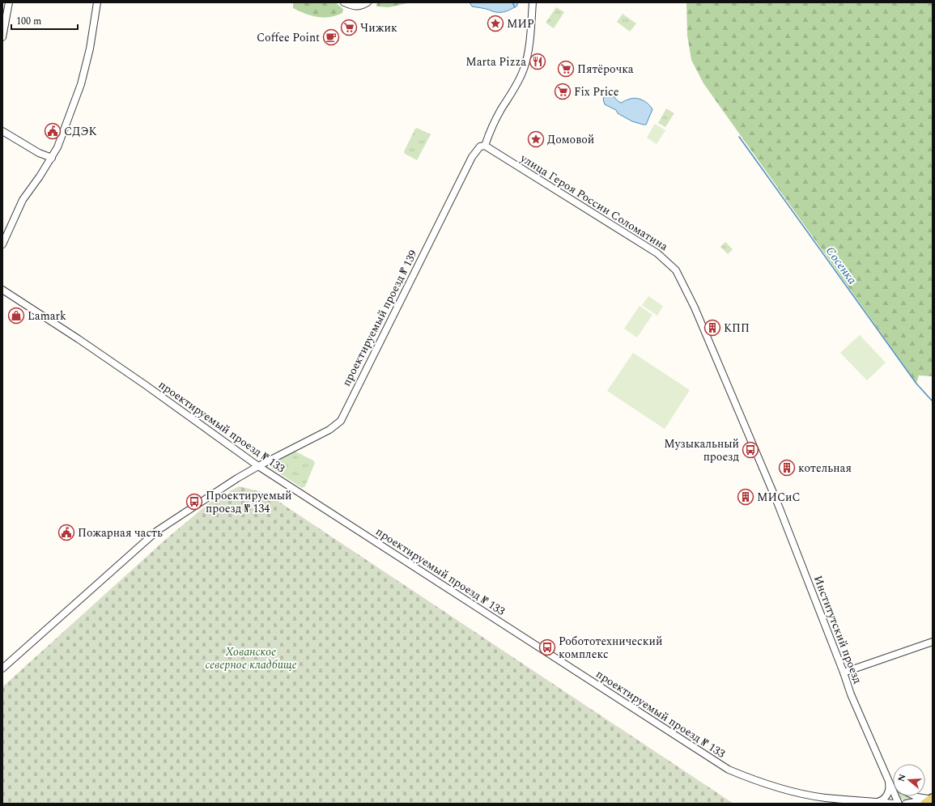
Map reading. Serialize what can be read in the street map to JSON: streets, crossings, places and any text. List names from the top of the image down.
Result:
{
  "streets": {
    "street": [
      "улица Героя России Соломатина",
      "проектируемый проезд № 139",
      "проектируемый проезд № 133",
      "Институтский проезд"
    ]
  },
  "crossings": [
    ["улица Героя России Соломатина", "проектируемый проезд № 139"],
    ["улица Героя России Соломатина", "Институтский проезд"],
    ["проектируемый проезд № 139", "проектируемый проезд № 133"]
  ],
  "water": ["Сосенка"],
  "parks": ["Хованское северное кладбище"],
  "places": {
    "place": ["МИР", "Домовой"],
    "supermarket": ["Чижик", "Пятёрочка", "Fix Price"],
    "cafe": ["Coffee Point"],
    "restaurant": ["Marta Pizza"],
    "public building": ["СДЭК", "Пожарная часть"],
    "shop": ["Lamark"],
    "building": ["КПП", "котельная", "МИСиС"],
    "bus stop": ["Музыкальный проезд", "Проектируемый проезд № 134", "Робототехнический комплекс"]
  },
  "scale_bar": "100 m",
  "north": "left"
}
